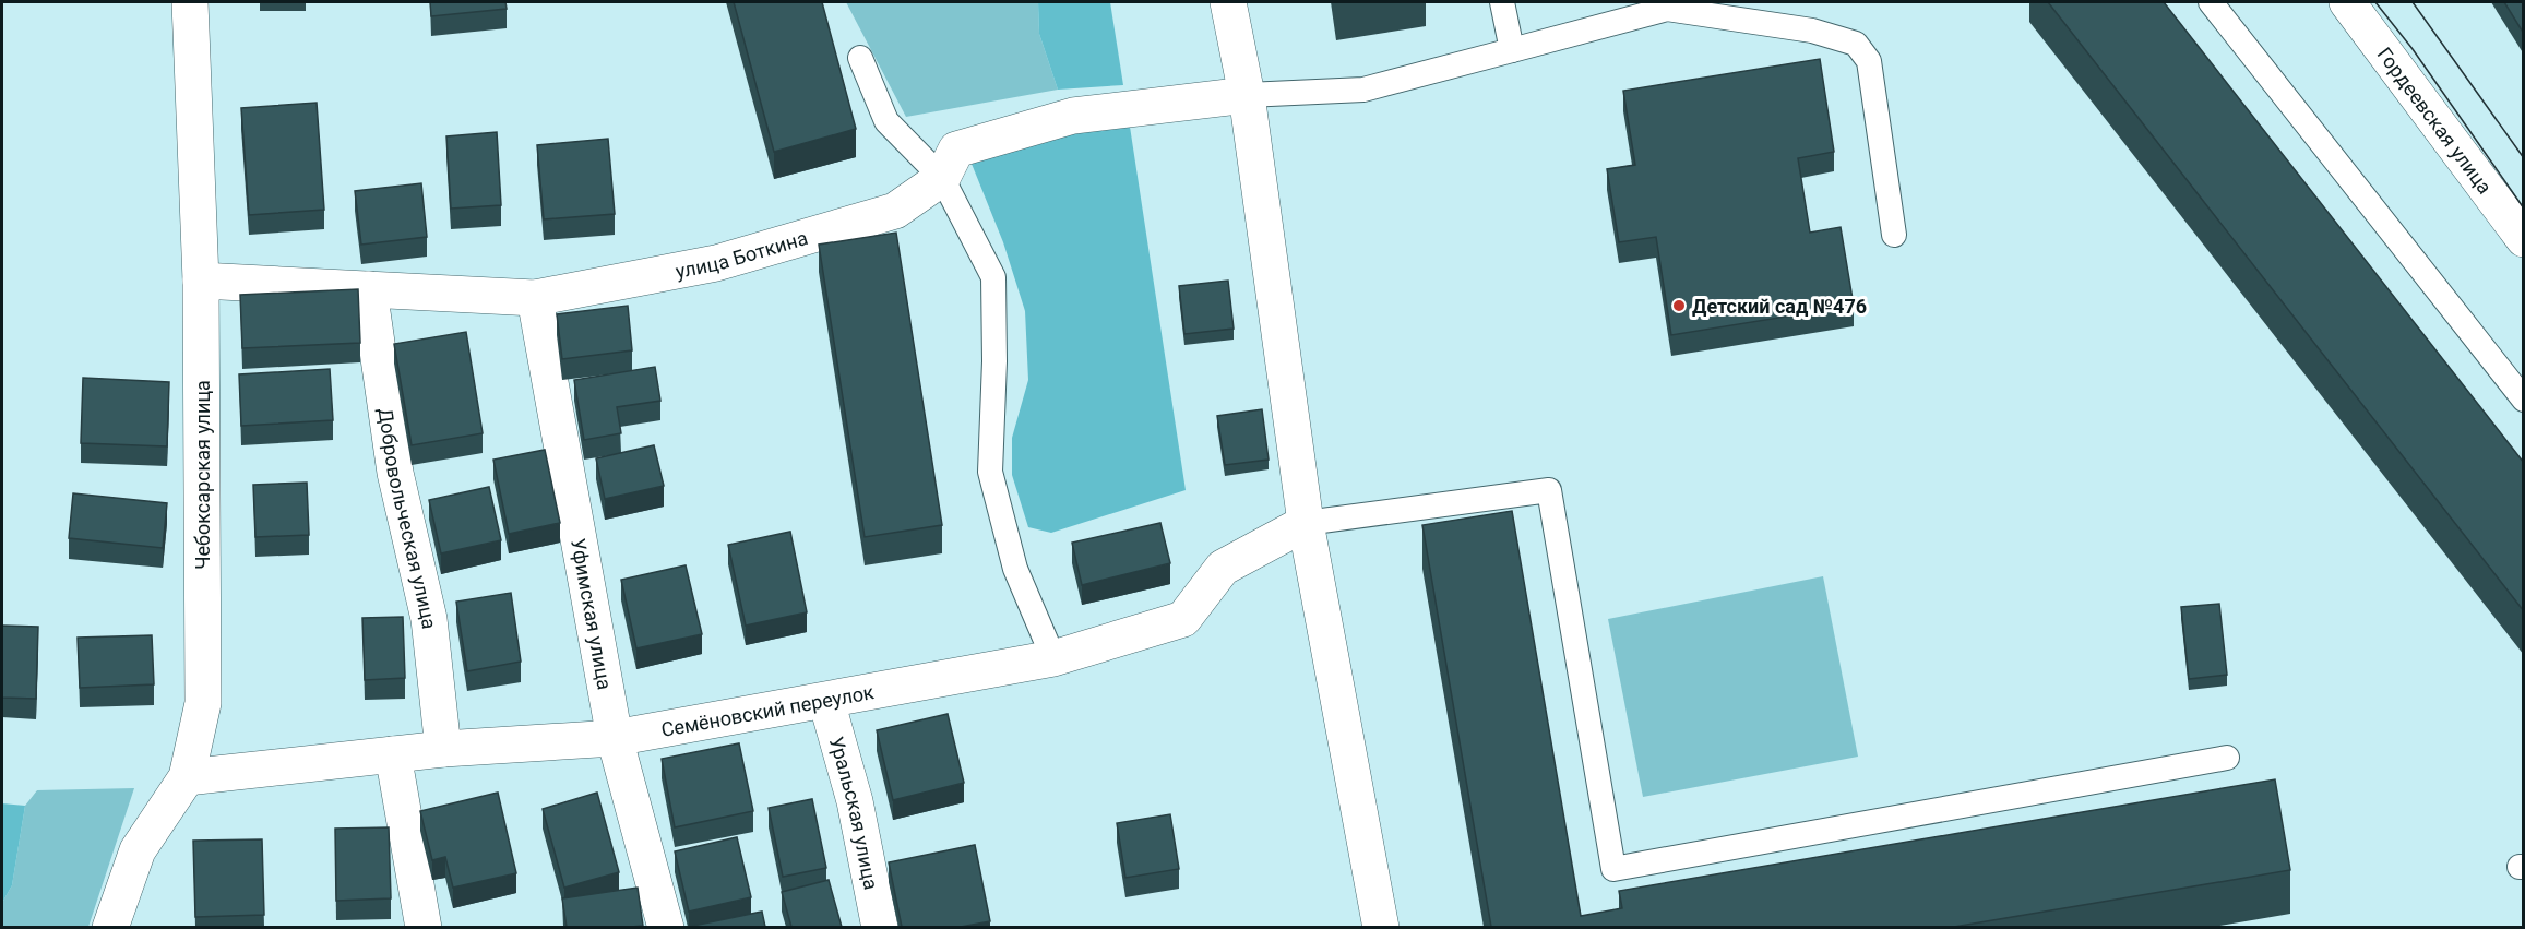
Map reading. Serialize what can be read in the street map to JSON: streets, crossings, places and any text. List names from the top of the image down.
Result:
{
  "streets": {
    "street": [
      "Гордеевская улица",
      "улица Боткина",
      "Чебоксарская улица",
      "Добровольческая улица",
      "Уфимская улица",
      "Семёновский переулок",
      "Уральская улица"
    ]
  },
  "crossings": [
    ["улица Боткина", "Чебоксарская улица"],
    ["улица Боткина", "Добровольческая улица"],
    ["улица Боткина", "Уфимская улица"],
    ["Чебоксарская улица", "Семёновский переулок"],
    ["Добровольческая улица", "Семёновский переулок"],
    ["Уфимская улица", "Семёновский переулок"],
    ["Семёновский переулок", "Уральская улица"]
  ],
  "places": ["Детский сад №476"]
}
